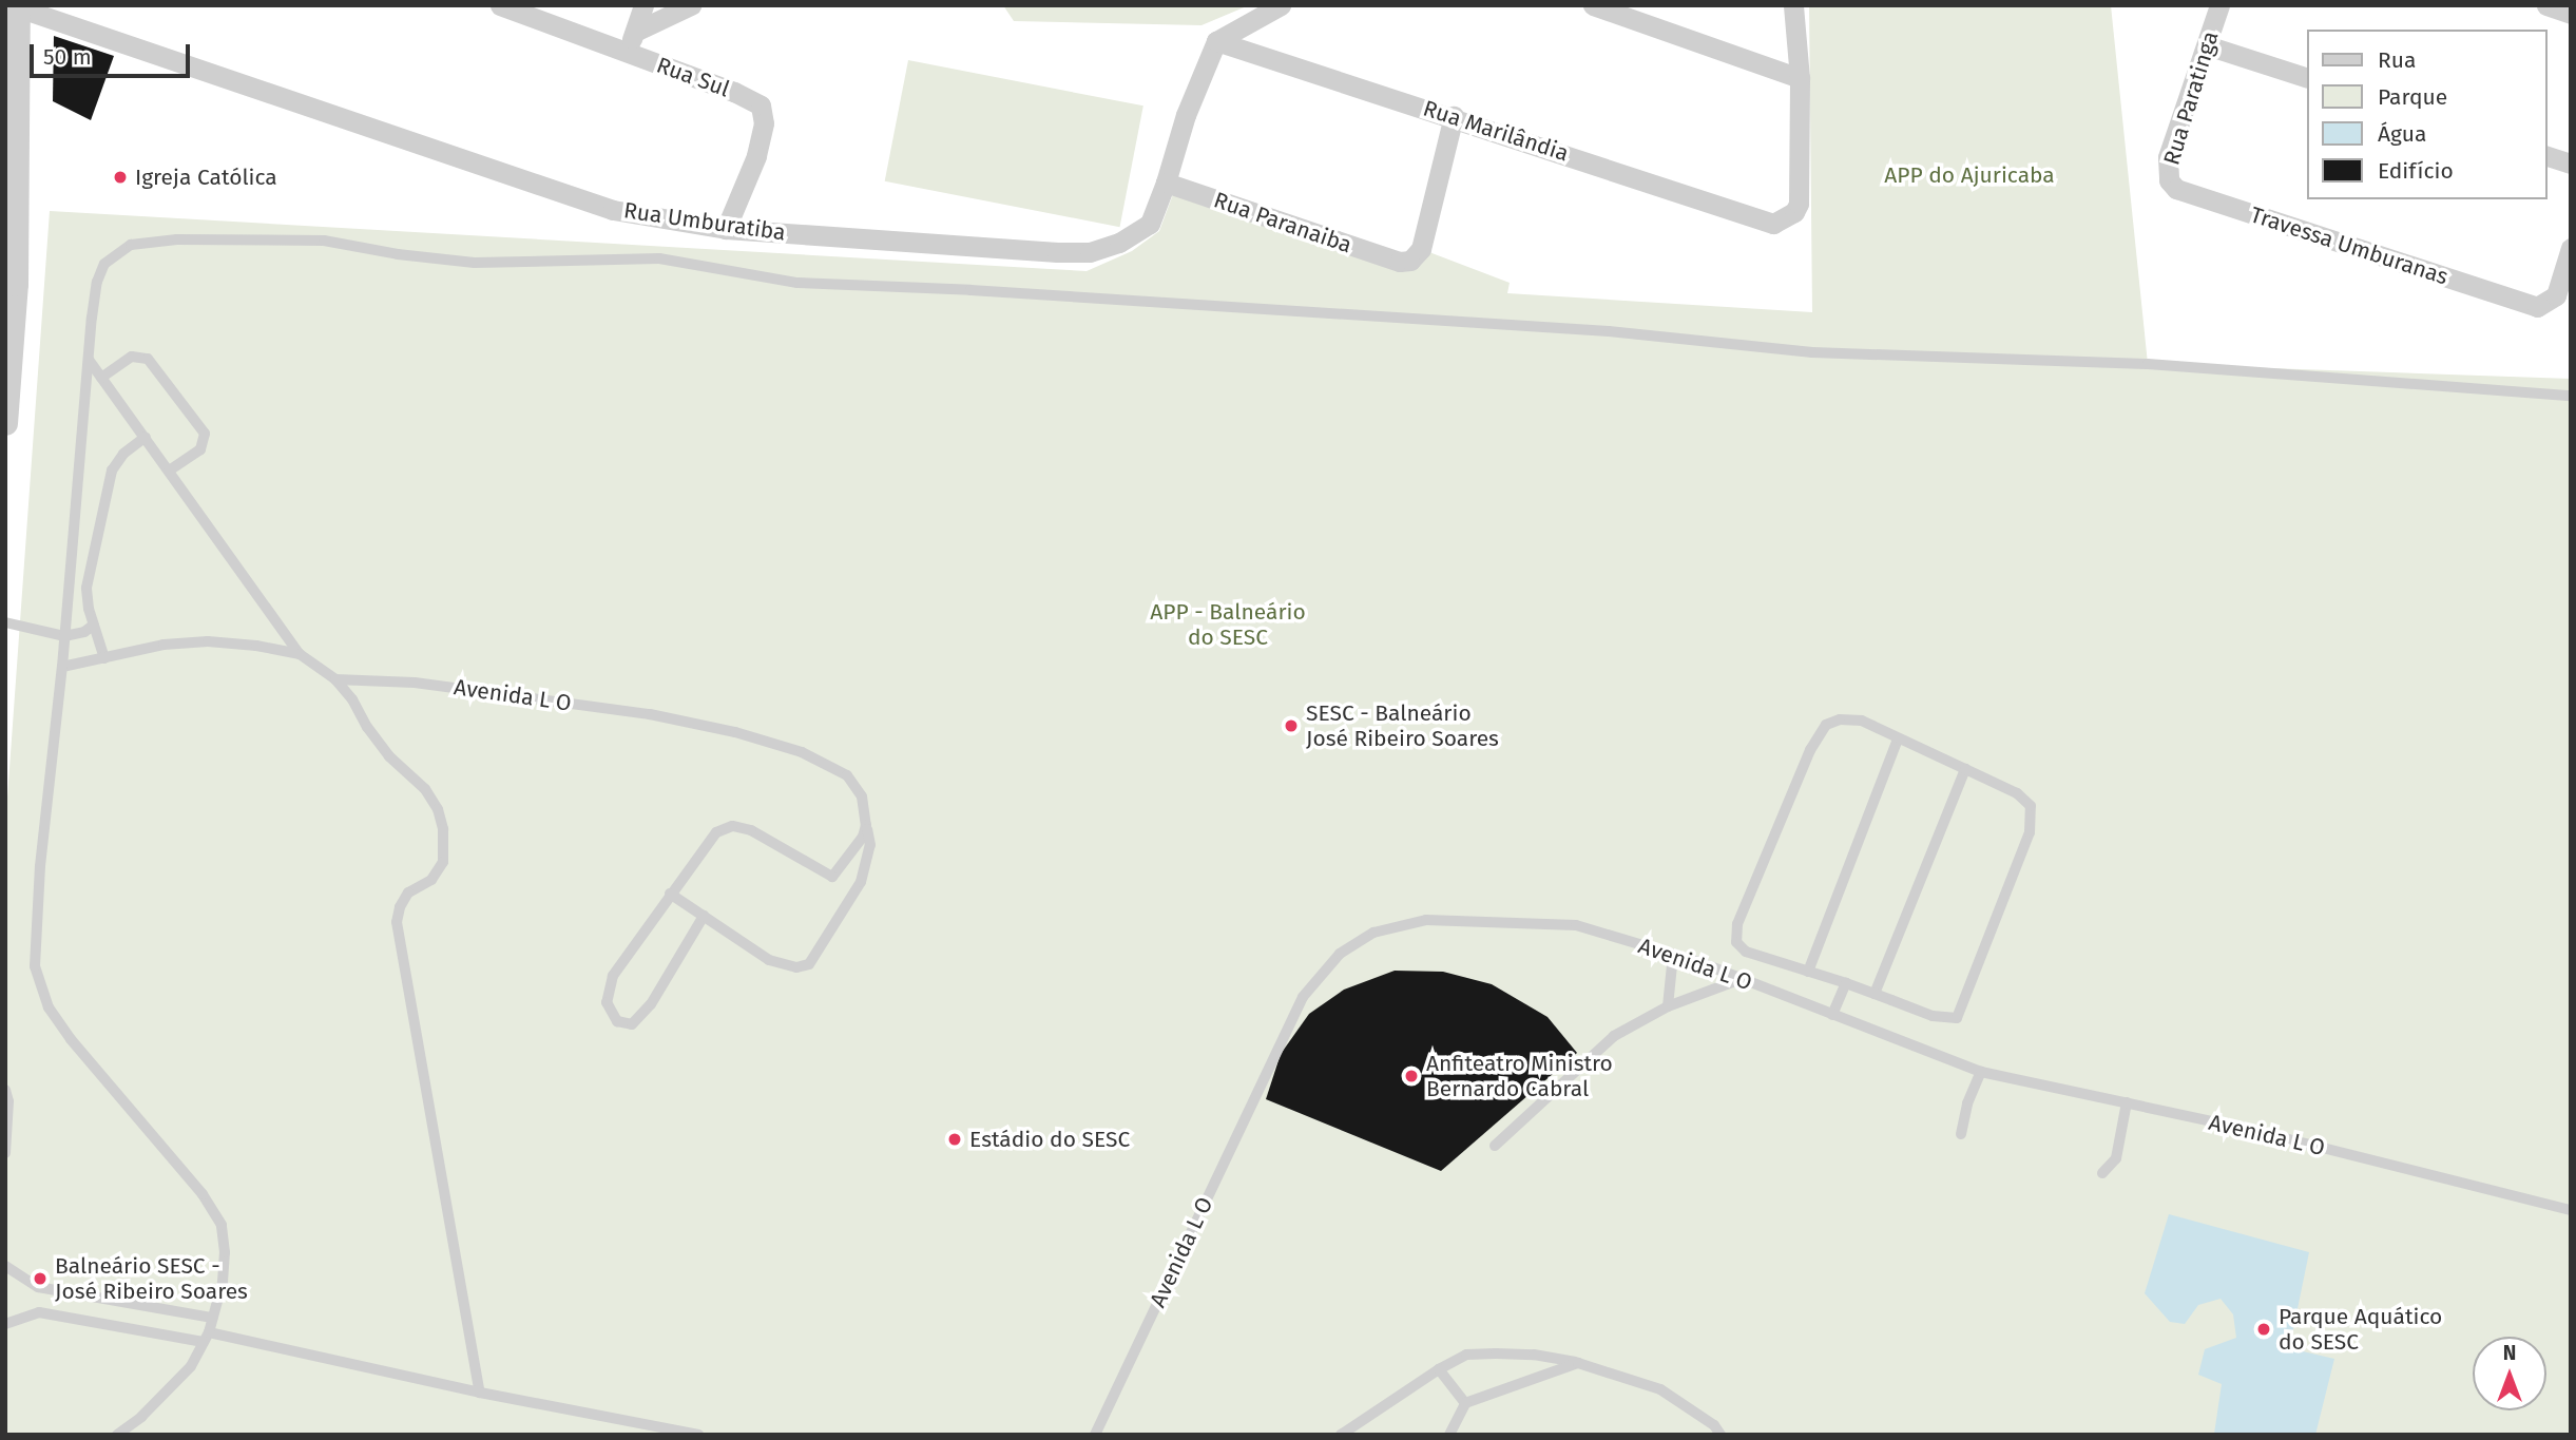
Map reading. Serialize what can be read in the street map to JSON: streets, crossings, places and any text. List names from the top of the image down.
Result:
{
  "streets": {
    "street": [
      "Rua Sul",
      "Rua Paratinga",
      "Rua Marilândia",
      "Rua Umburatiba",
      "Rua Paranaiba",
      "Travessa Umburanas"
    ],
    "lane": ["Avenida L O"]
  },
  "crossings": [
    ["Rua Sul", "Rua Umburatiba"],
    ["Rua Paratinga", "Travessa Umburanas"],
    ["Rua Marilândia", "Rua Umburatiba"],
    ["Rua Marilândia", "Rua Paranaiba"],
    ["Rua Umburatiba", "Rua Paranaiba"]
  ],
  "parks": ["APP do Ajuricaba", "APP - Balneário do SESC"],
  "places": [
    "Igreja Católica",
    "SESC - Balneário José Ribeiro Soares",
    "Anfiteatro Ministro Bernardo Cabral",
    "Estádio do SESC",
    "Balneário SESC - José Ribeiro Soares",
    "Parque Aquático do SESC"
  ],
  "legend": [
    "Rua",
    "Parque",
    "Água",
    "Edifício"
  ],
  "scale_bar": "50 m",
  "north": "top"
}
